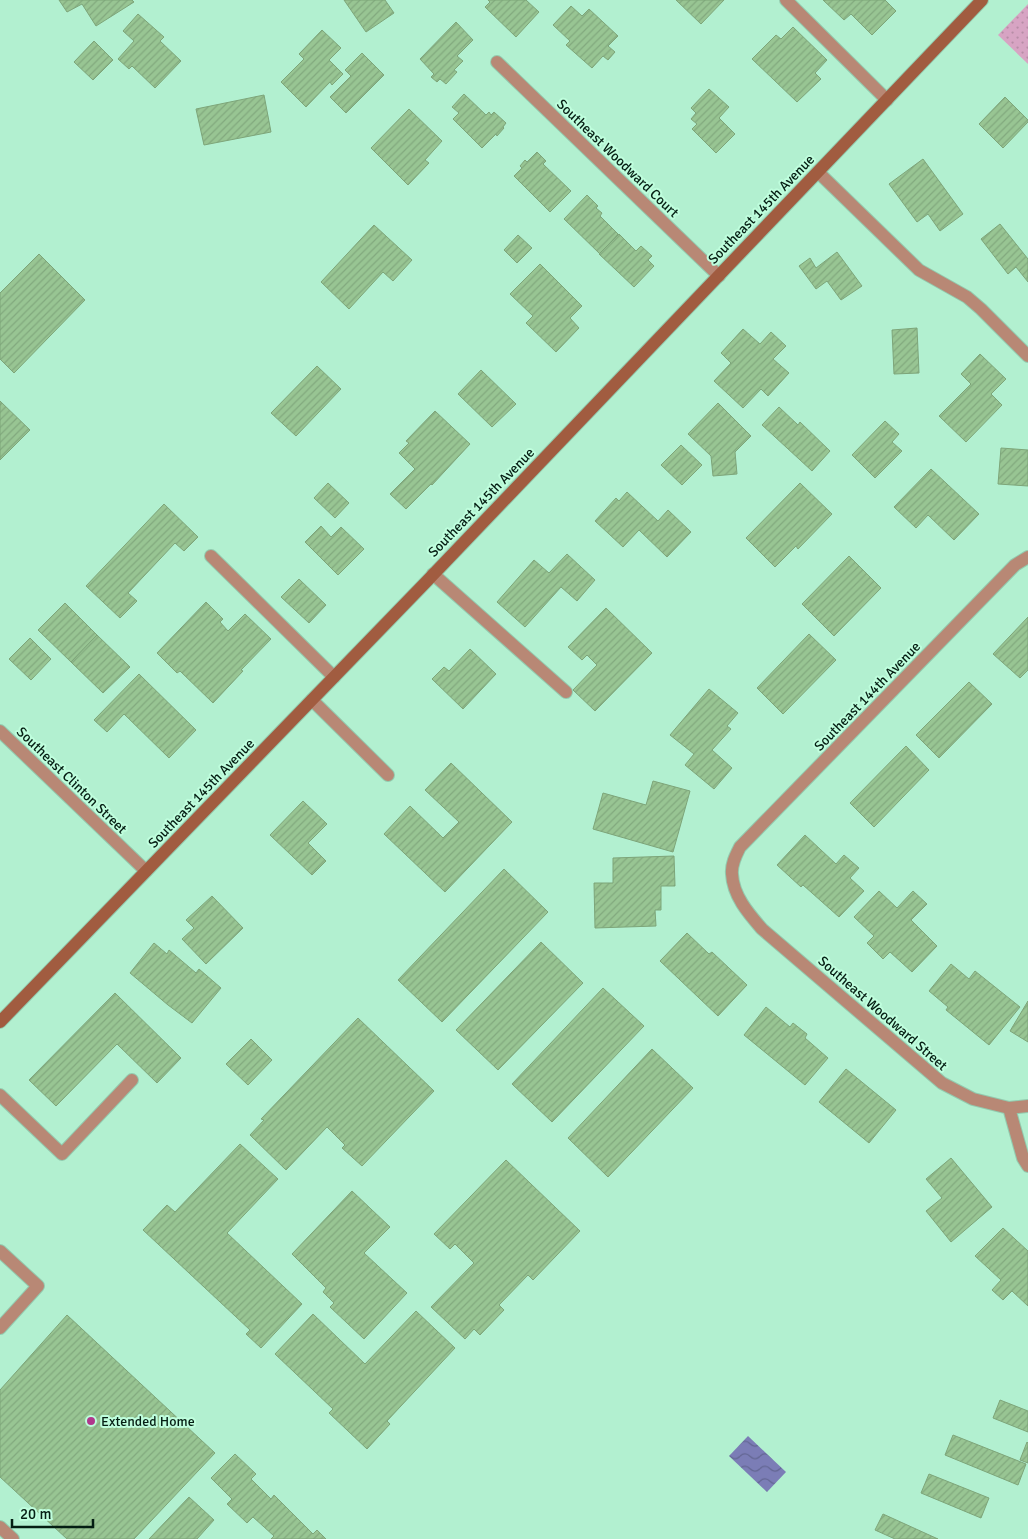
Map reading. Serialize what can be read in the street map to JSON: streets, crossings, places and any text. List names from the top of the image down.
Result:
{
  "streets": {
    "street": [
      "Southeast Woodward Court",
      "Southeast 145th Avenue",
      "Southeast 144th Avenue",
      "Southeast Clinton Street",
      "Southeast Woodward Street"
    ]
  },
  "crossings": [
    ["Southeast Woodward Court", "Southeast 145th Avenue"],
    ["Southeast 145th Avenue", "Southeast Clinton Street"],
    ["Southeast 144th Avenue", "Southeast Woodward Street"]
  ],
  "places": ["Extended Home"],
  "scale_bar": "20 m"
}
